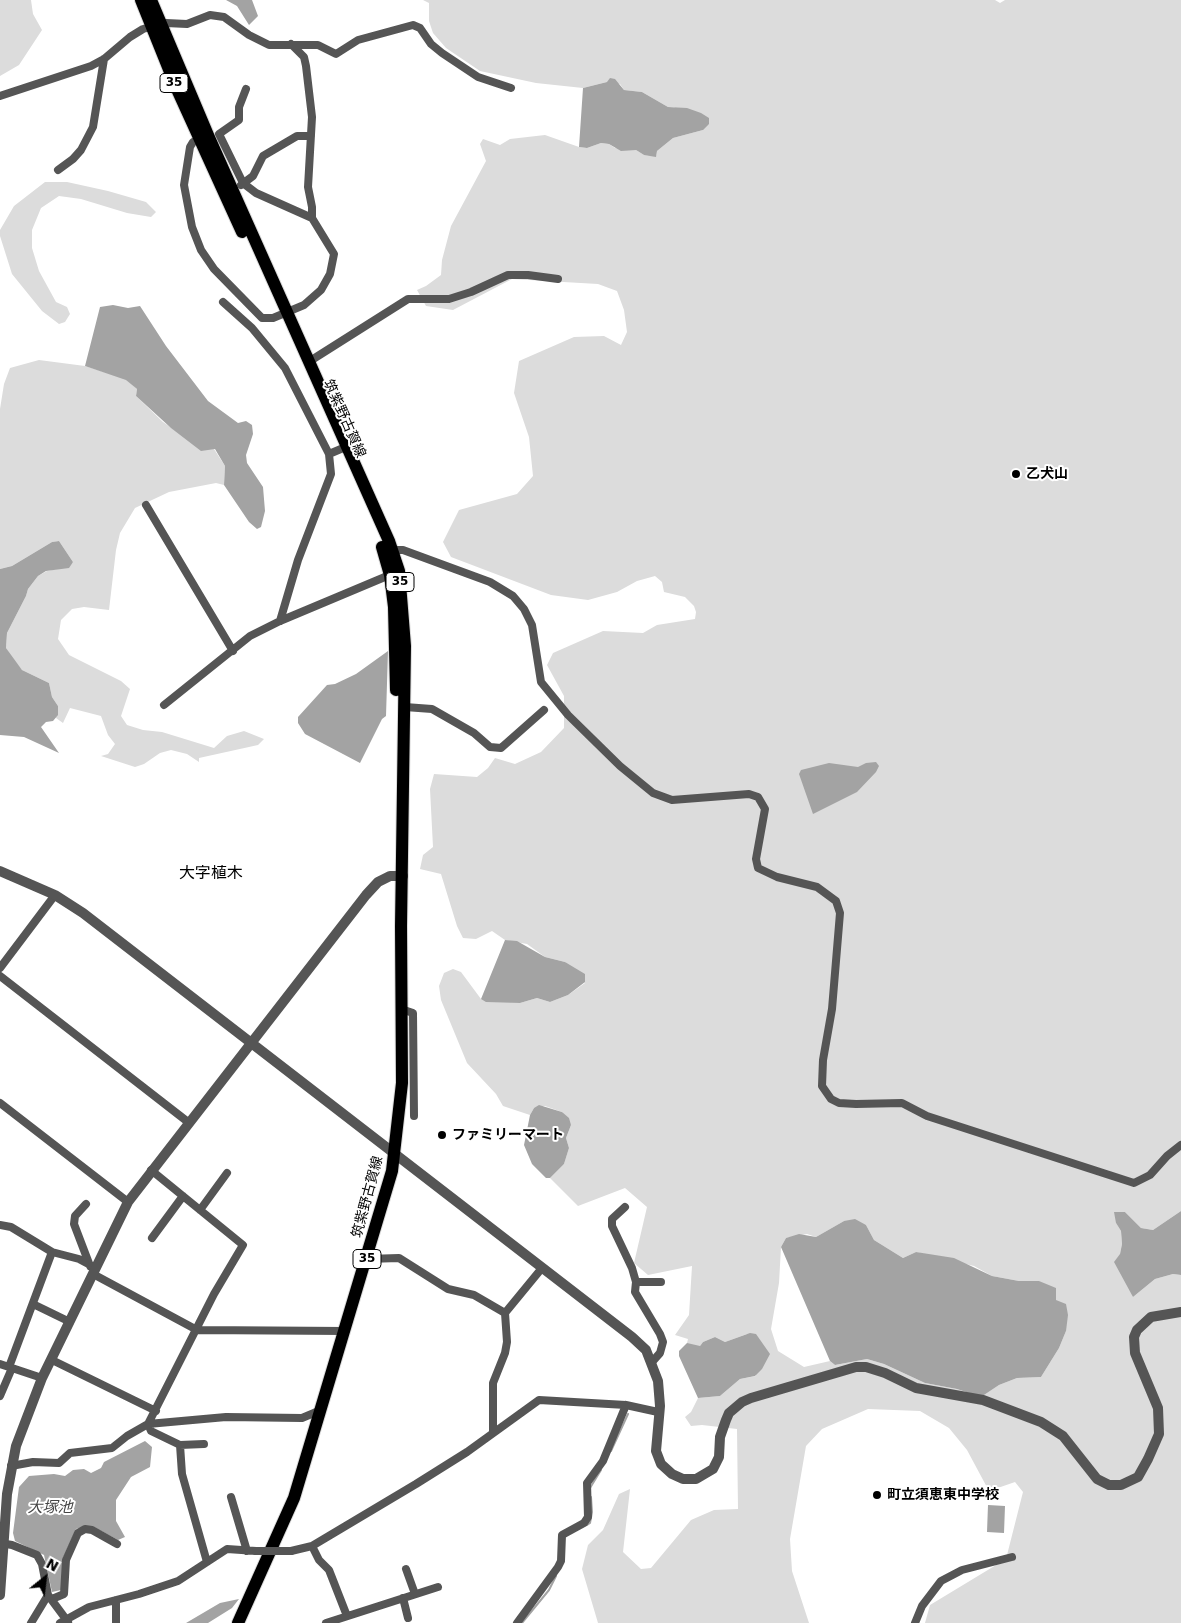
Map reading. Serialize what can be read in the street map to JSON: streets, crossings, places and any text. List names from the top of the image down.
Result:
{
  "streets": {
    "main road": ["35", "筑紫野古賀線"]
  },
  "districts": ["大字植木"],
  "water": ["大塚池"],
  "places": ["乙犬山", "ファミリーマート", "町立須恵東中学校"],
  "north": "top right"
}
